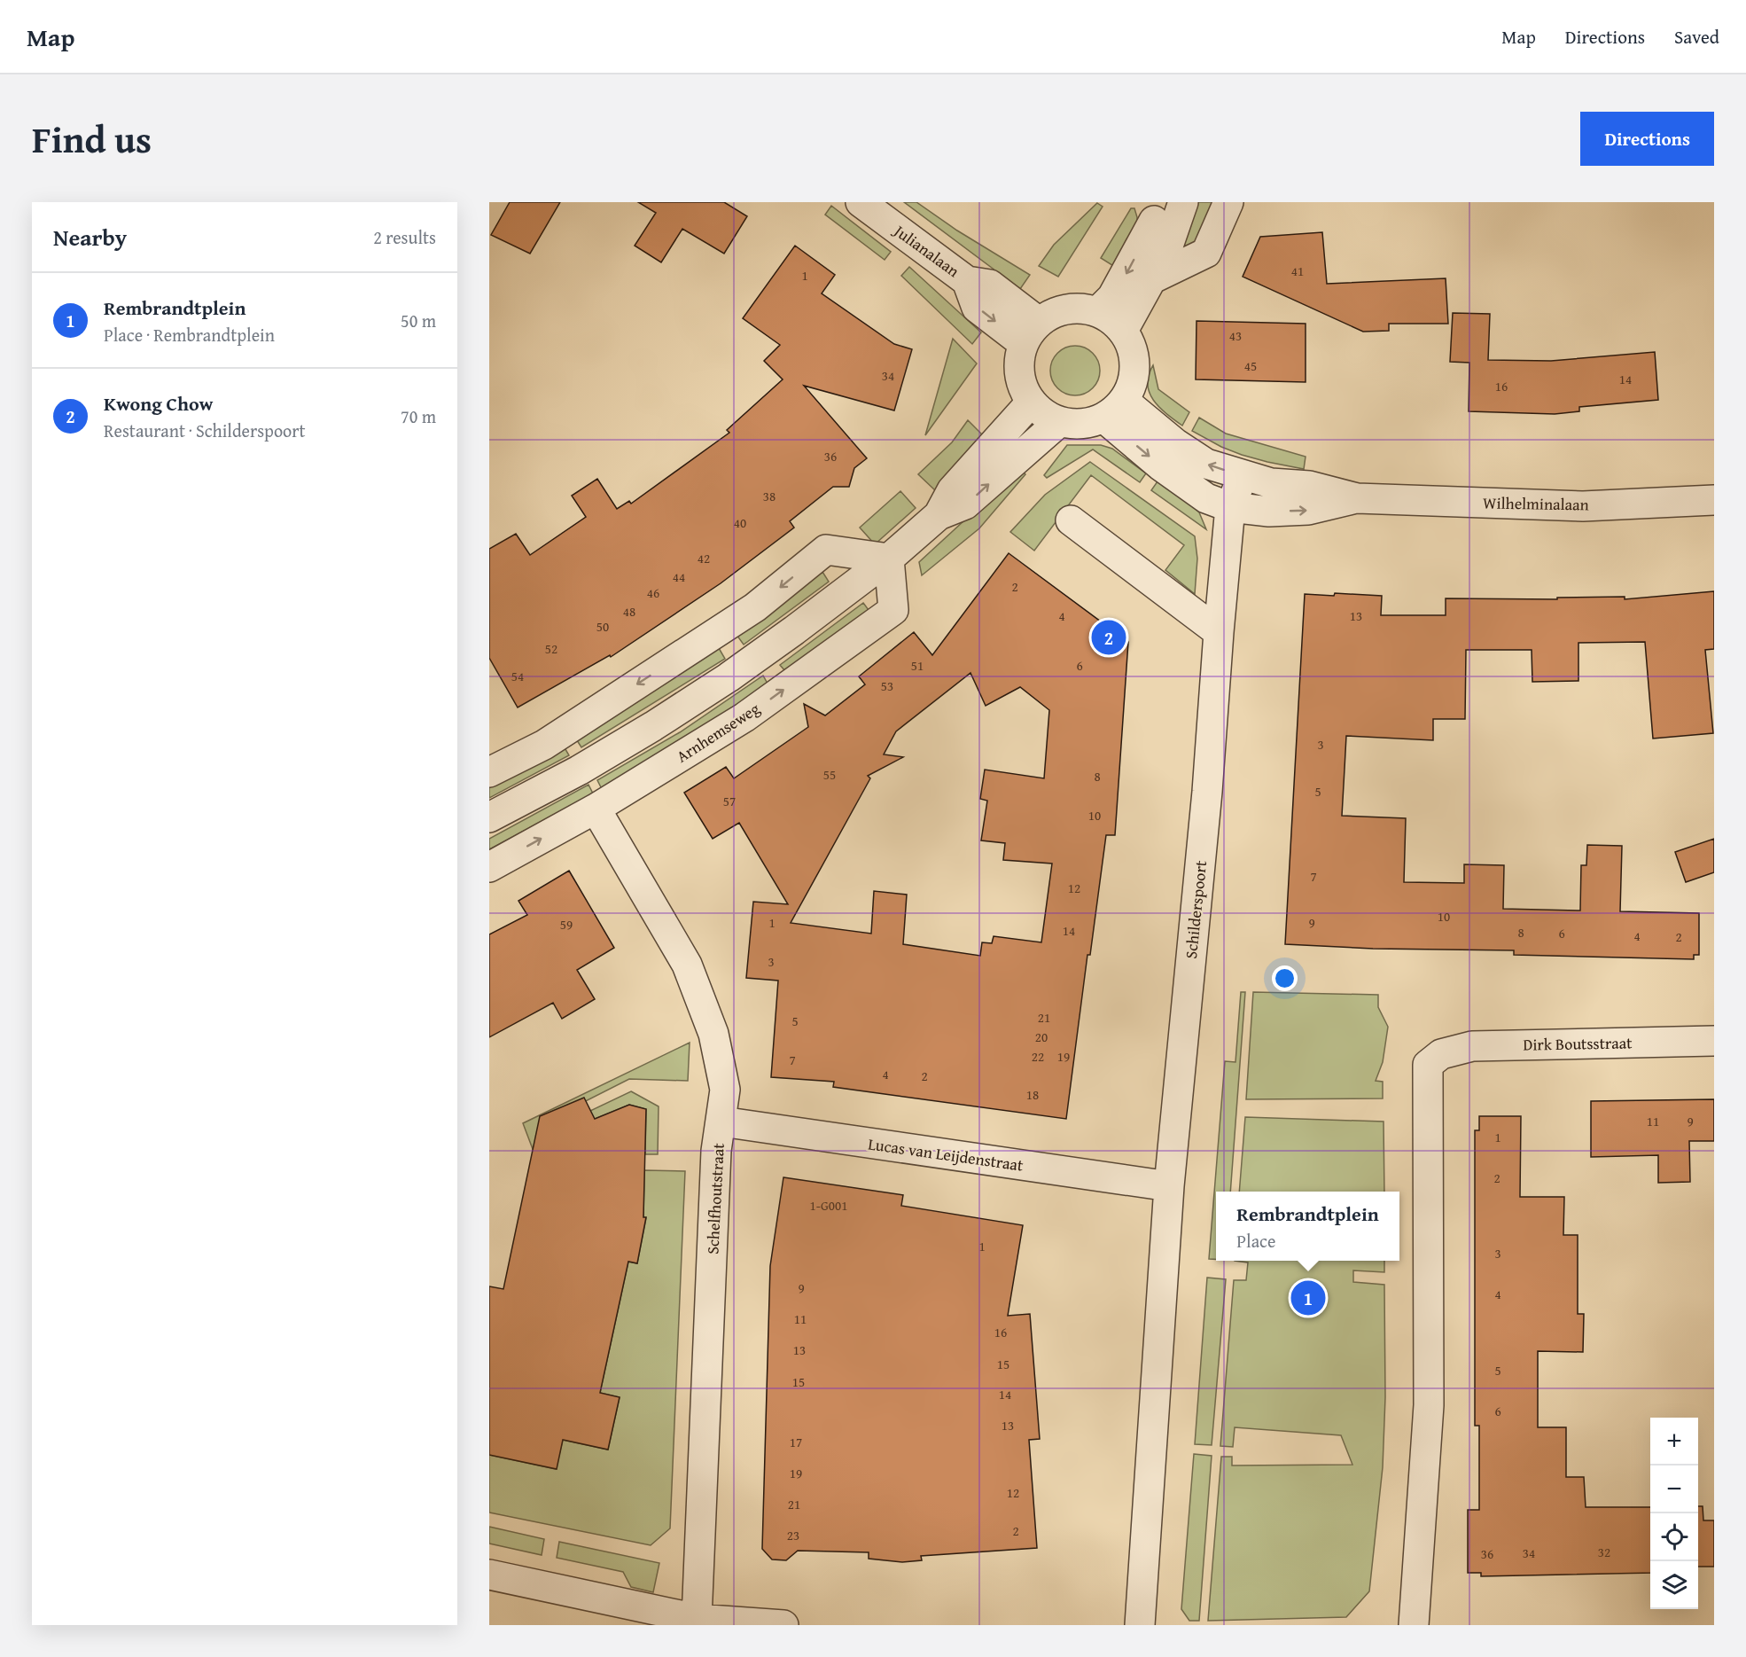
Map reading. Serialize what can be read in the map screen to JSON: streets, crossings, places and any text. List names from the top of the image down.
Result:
{
  "streets": {
    "street": [
      "Julianalaan",
      "Wilhelminalaan",
      "Arnhemseweg",
      "Schilderspoort",
      "Dirk Boutsstraat",
      "Lucas van Leijdenstraat",
      "Schelfhoutstraat"
    ]
  },
  "crossings": [
    ["Julianalaan", "Wilhelminalaan"],
    ["Wilhelminalaan", "Schilderspoort"],
    ["Arnhemseweg", "Schelfhoutstraat"],
    ["Schilderspoort", "Lucas van Leijdenstraat"],
    ["Lucas van Leijdenstraat", "Schelfhoutstraat"]
  ],
  "house_numbers": [
    "41",
    "1",
    "43",
    "45",
    "34",
    "14",
    "16",
    "36",
    "38",
    "40",
    "42",
    "44",
    "2",
    "46",
    "48",
    "4",
    "13",
    "50",
    "52",
    "51",
    "6",
    "54",
    "53",
    "3",
    "55",
    "8",
    "5",
    "57",
    "10",
    "7",
    "12",
    "10",
    "1",
    "9",
    "59",
    "14",
    "8",
    "6",
    "4",
    "2",
    "3",
    "21",
    "5",
    "20",
    "22",
    "19",
    "7",
    "4",
    "2",
    "18",
    "11",
    "9",
    "1",
    "2",
    "1-G001",
    "1",
    "3",
    "9",
    "4",
    "11",
    "16",
    "13",
    "15",
    "5",
    "15",
    "14",
    "6",
    "13",
    "17",
    "19",
    "12",
    "21",
    "2",
    "23",
    "32",
    "34",
    "36"
  ],
  "page": {
    "header": "Map",
    "nav": ["Map", "Directions", "Saved"],
    "title": "Find us",
    "buttons": "Directions",
    "heading": ["Nearby", "2 results"],
    "list": [
      {
        "mark": "1",
        "name": "Rembrandtplein",
        "note": "Place · Rembrandtplein",
        "value": "50 m"
      },
      {
        "mark": "2",
        "name": "Kwong Chow",
        "note": "Restaurant · Schilderspoort",
        "value": "70 m"
      }
    ],
    "pins": ["2", "1"],
    "popup": ["Rembrandtplein", "Place"],
    "map_buttons": ["+", "−"]
  }
}
